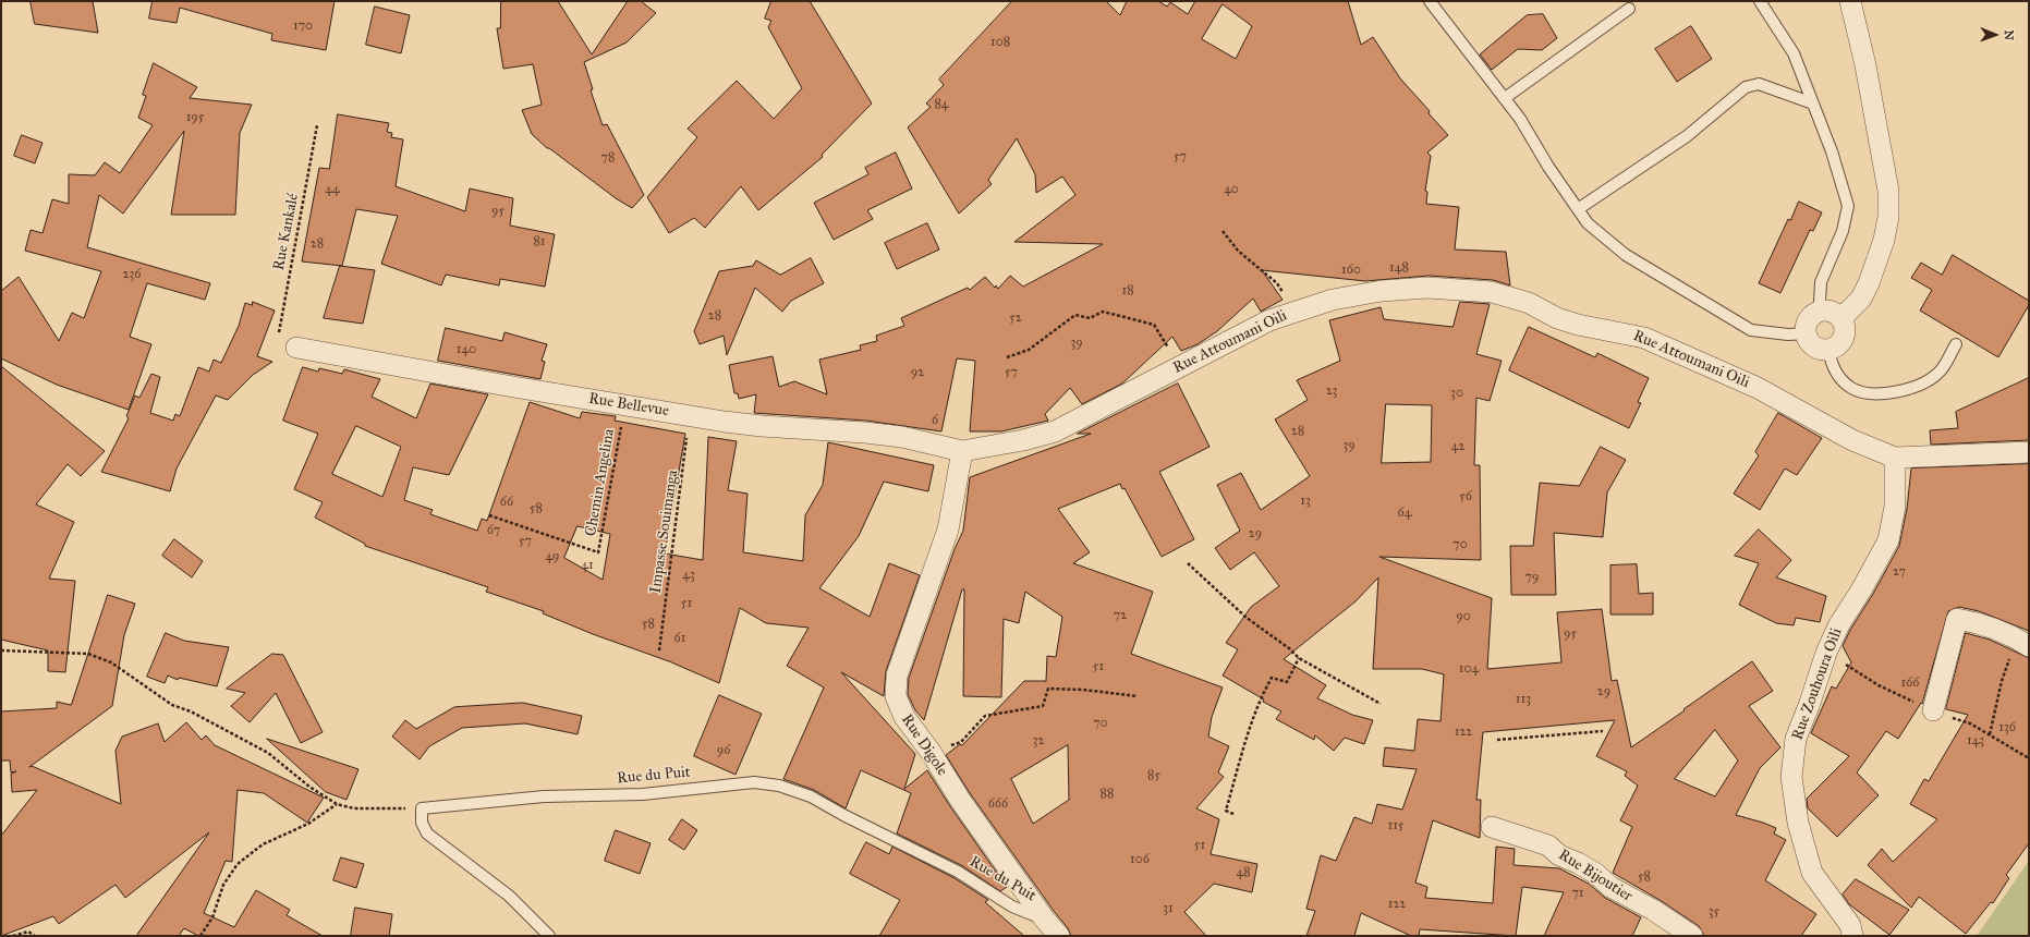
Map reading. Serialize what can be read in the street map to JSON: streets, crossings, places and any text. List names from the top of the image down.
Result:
{
  "streets": {
    "street": [
      "Rue Attoumani Oili",
      "Rue Bellevue",
      "Rue Zouhoura Oili",
      "Rue Digole",
      "Rue Bijoutier"
    ],
    "lane": ["Rue du Puit"],
    "path": ["Rue Kankalé", "Chemin Angelina", "Impasse Souimanga"]
  },
  "crossings": [
    ["Rue Attoumani Oili", "Rue Bellevue"],
    ["Rue Attoumani Oili", "Rue Zouhoura Oili"],
    ["Rue Attoumani Oili", "Rue Digole"],
    ["Rue Bellevue", "Chemin Angelina"],
    ["Rue Bellevue", "Impasse Souimanga"],
    ["Rue Bellevue", "Rue Digole"],
    ["Rue Digole", "Rue du Puit"]
  ],
  "house_numbers": [
    "170",
    "108",
    "84",
    "195",
    "57",
    "78",
    "44",
    "40",
    "95",
    "81",
    "28",
    "148",
    "160",
    "236",
    "18",
    "28",
    "52",
    "39",
    "140",
    "92",
    "57",
    "23",
    "30",
    "6",
    "28",
    "39",
    "42",
    "56",
    "13",
    "66",
    "58",
    "64",
    "67",
    "29",
    "57",
    "70",
    "49",
    "41",
    "27",
    "43",
    "79",
    "51",
    "72",
    "90",
    "58",
    "95",
    "61",
    "51",
    "104",
    "166",
    "29",
    "113",
    "70",
    "136",
    "122",
    "32",
    "143",
    "96",
    "85",
    "88",
    "666",
    "115",
    "51",
    "106",
    "48",
    "58",
    "71",
    "122",
    "31",
    "35"
  ],
  "north": "right"
}
